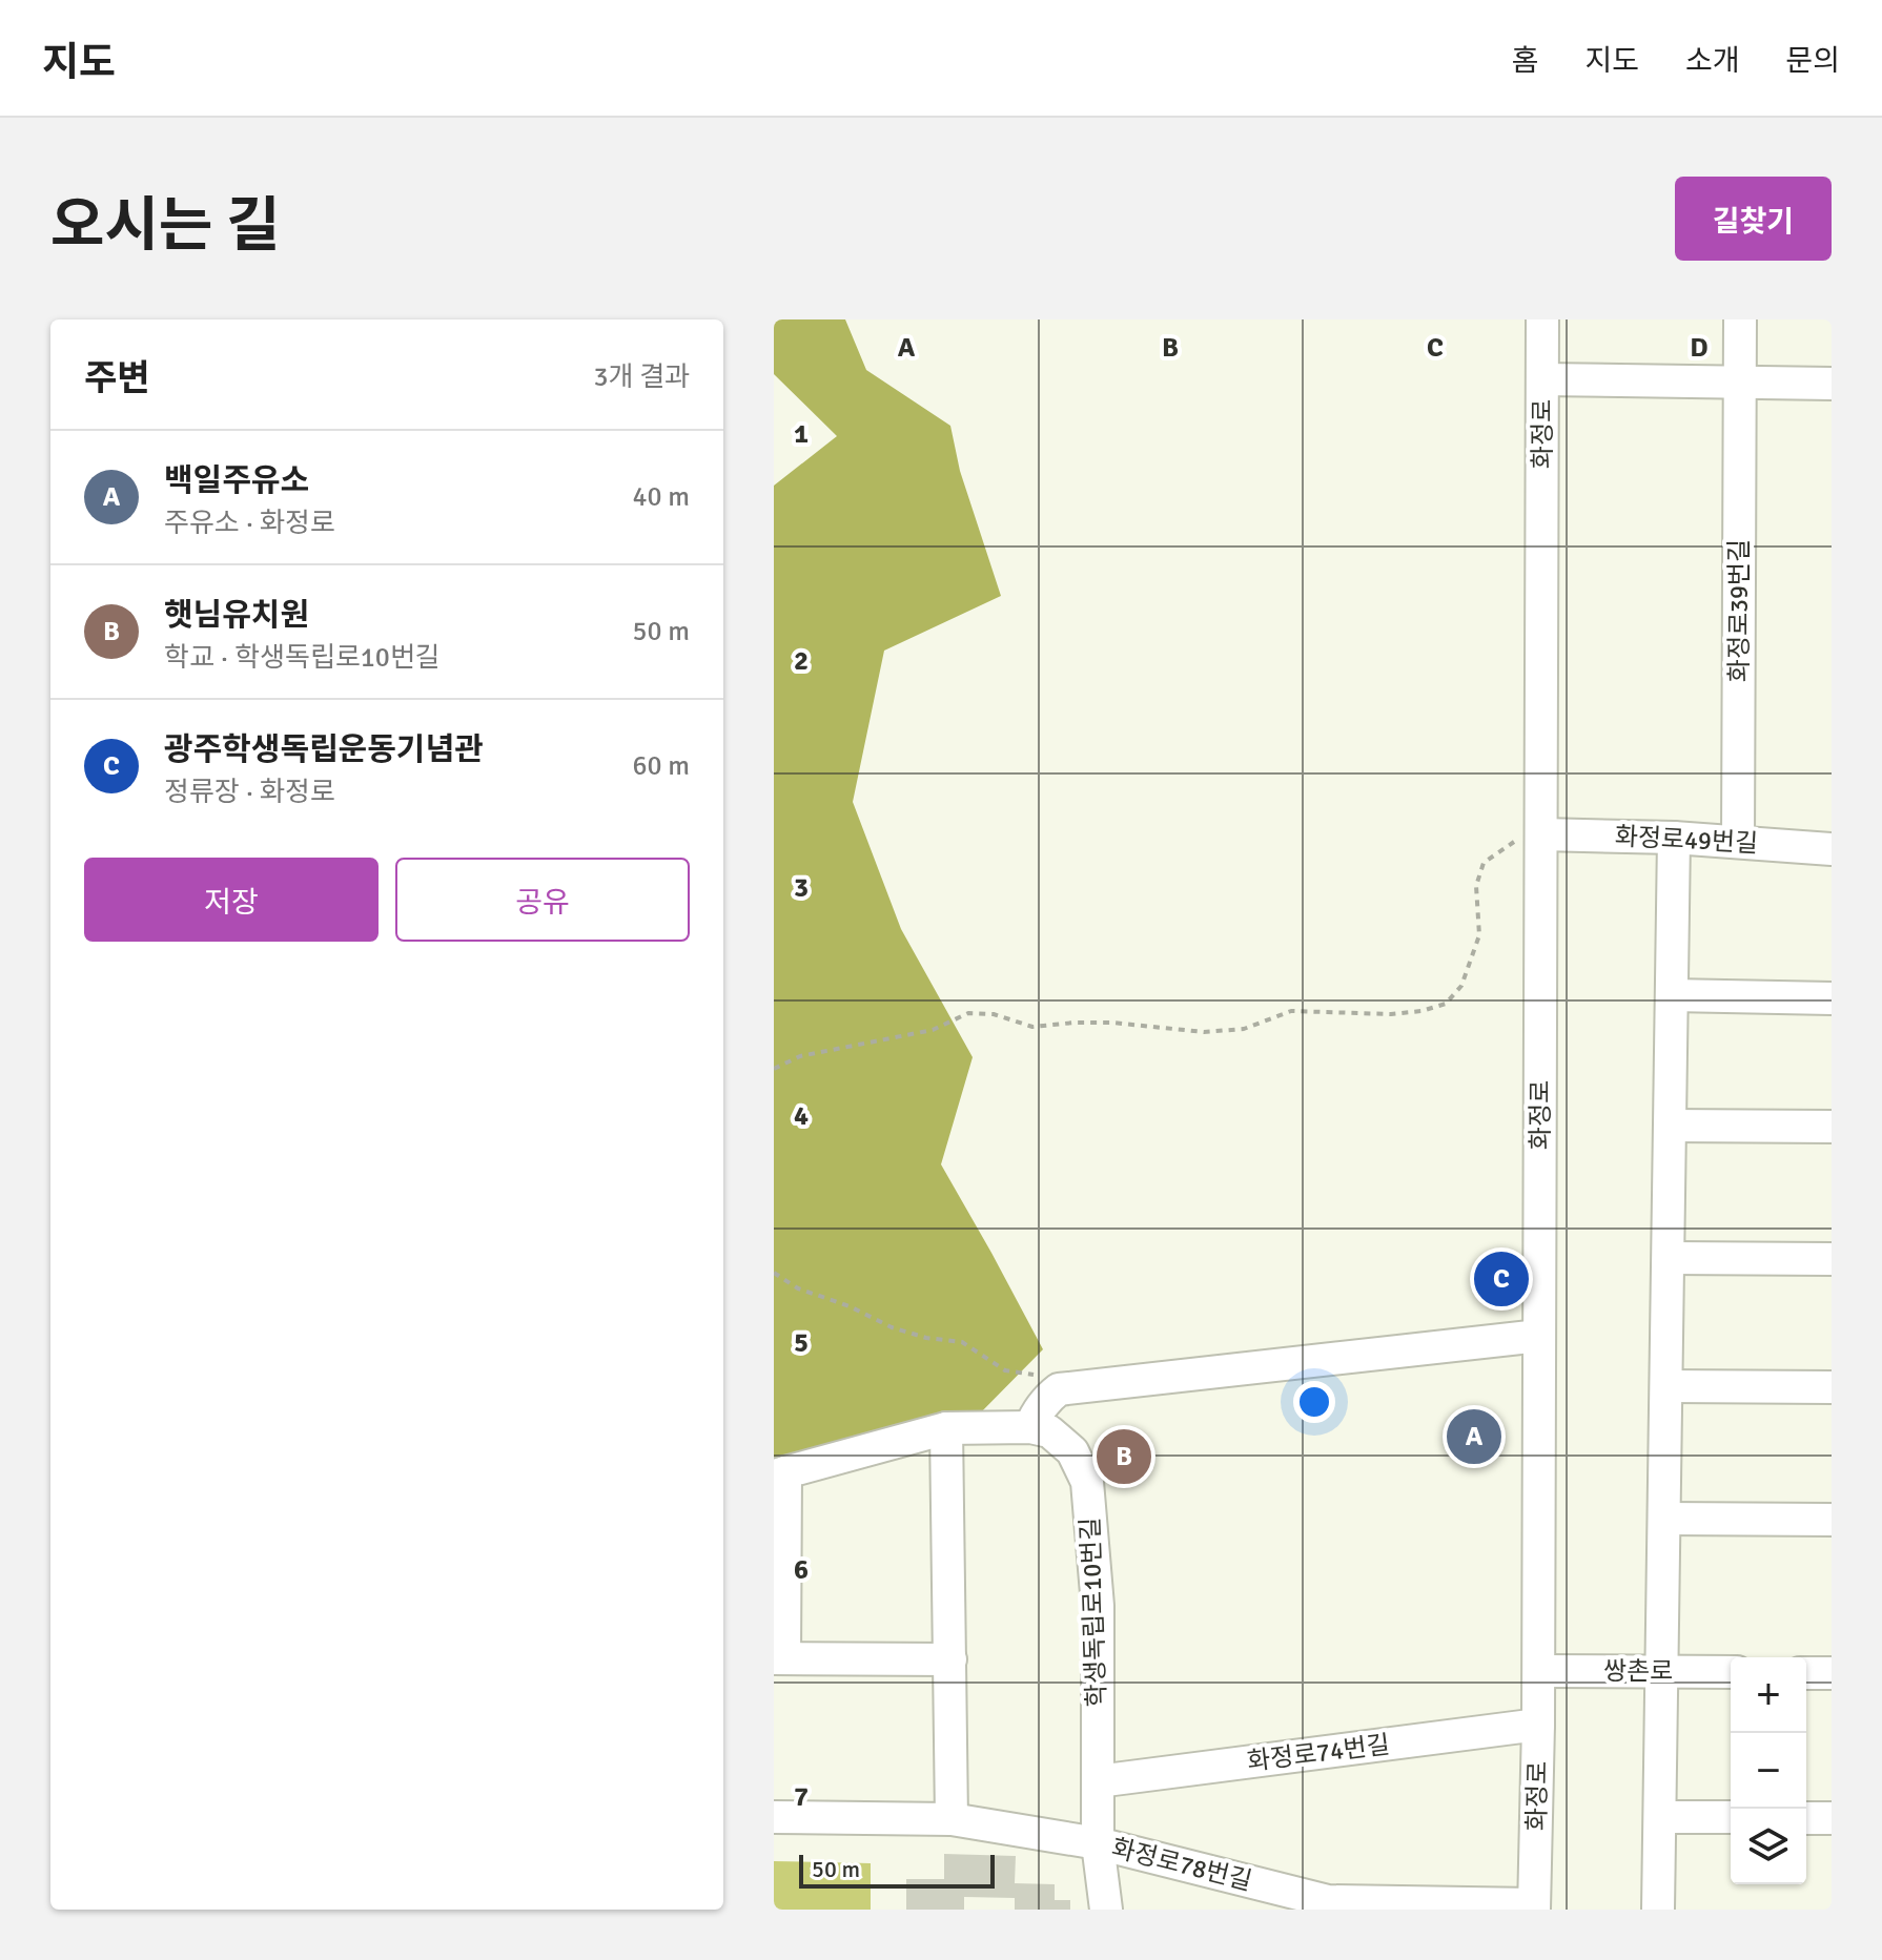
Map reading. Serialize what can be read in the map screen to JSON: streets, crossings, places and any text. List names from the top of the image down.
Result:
{
  "streets": {
    "street": [
      "화정로",
      "화정로39번길",
      "화정로49번길",
      "학생독립로10번길",
      "쌍촌로",
      "화정로74번길",
      "화정로78번길"
    ]
  },
  "crossings": [
    ["화정로", "화정로49번길"],
    ["화정로", "쌍촌로"],
    ["화정로", "화정로74번길"],
    ["화정로", "화정로78번길"],
    ["화정로39번길", "화정로49번길"],
    ["학생독립로10번길", "화정로74번길"],
    ["학생독립로10번길", "화정로78번길"]
  ],
  "scale_bar": "50 m",
  "page": {
    "header": "지도",
    "nav": [
      "홈",
      "지도",
      "소개",
      "문의"
    ],
    "title": "오시는 길",
    "buttons": [
      "길찾기",
      ["저장", "공유"]
    ],
    "heading": ["주변", "3개 결과"],
    "list": [
      {
        "mark": "A",
        "name": "백일주유소",
        "note": "주유소 · 화정로",
        "value": "40 m"
      },
      {
        "mark": "B",
        "name": "햇님유치원",
        "note": "학교 · 학생독립로10번길",
        "value": "50 m"
      },
      {
        "mark": "C",
        "name": "광주학생독립운동기념관",
        "note": "정류장 · 화정로",
        "value": "60 m"
      }
    ],
    "pins": ["C", "A", "B"],
    "map_buttons": ["+", "−"],
    "scale": "50 m"
  },
  "grid": {
    "columns": [
      "A",
      "B",
      "C",
      "D"
    ],
    "rows": [
      "1",
      "2",
      "3",
      "4",
      "5",
      "6",
      "7"
    ]
  }
}
